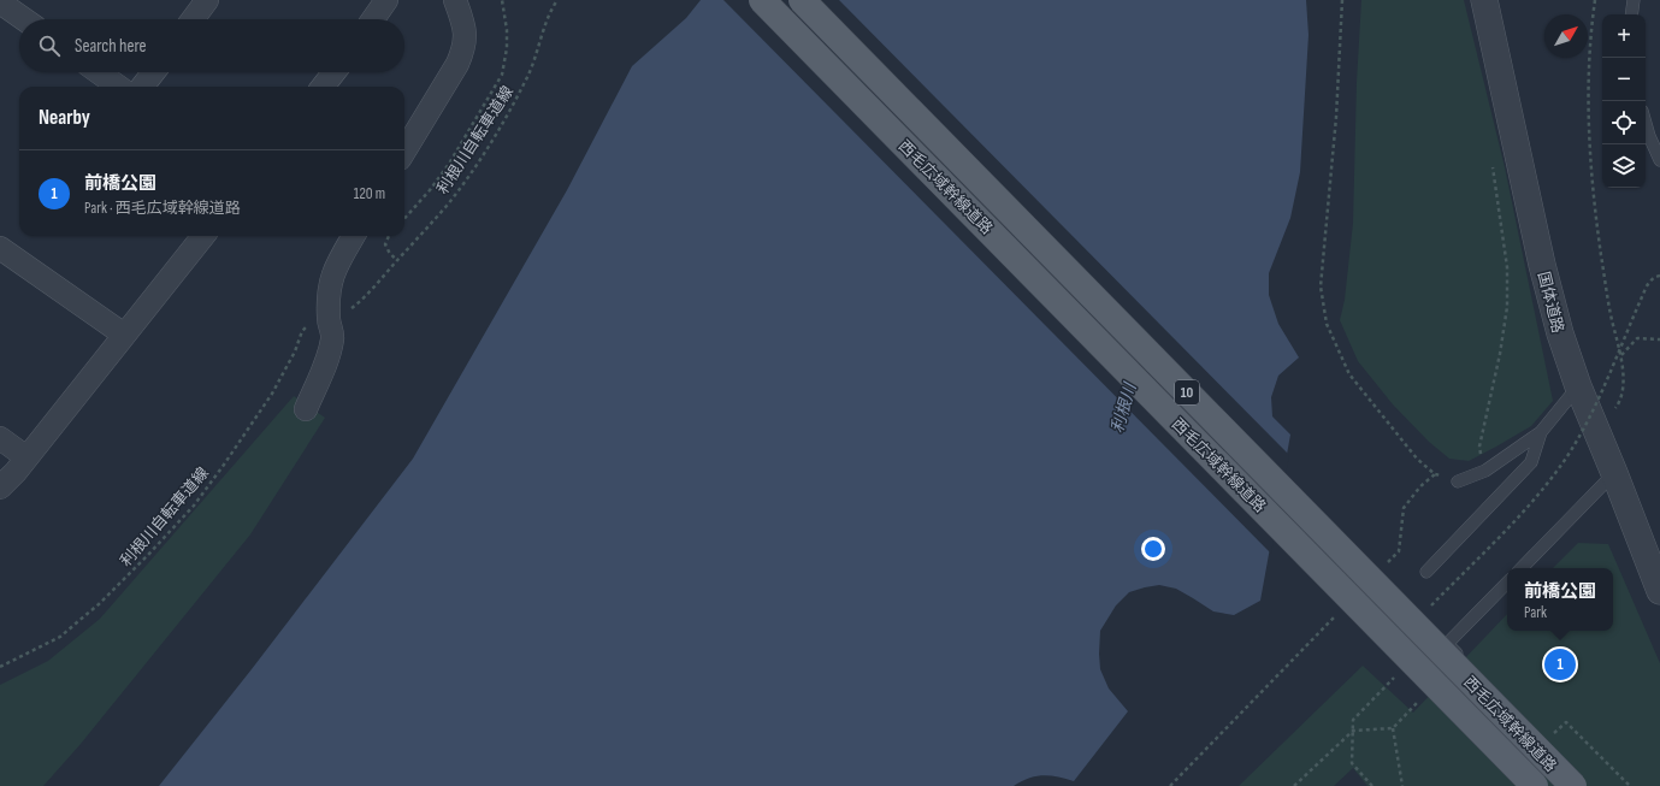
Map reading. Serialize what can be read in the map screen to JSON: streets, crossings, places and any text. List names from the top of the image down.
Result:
{
  "streets": {
    "main road": ["西毛広域幹線道路", "10"],
    "street": ["国体道路"],
    "path": ["利根川自転車道線"]
  },
  "water": ["利根川"],
  "north": "top right",
  "page": {
    "map_buttons": ["+", "−"],
    "search": "Search here",
    "heading": "Nearby",
    "list": [
      {
        "mark": "1",
        "name": "前橋公園",
        "note": "Park · 西毛広域幹線道路",
        "value": "120 m"
      }
    ],
    "popup": ["前橋公園", "Park"],
    "pins": "1"
  }
}
